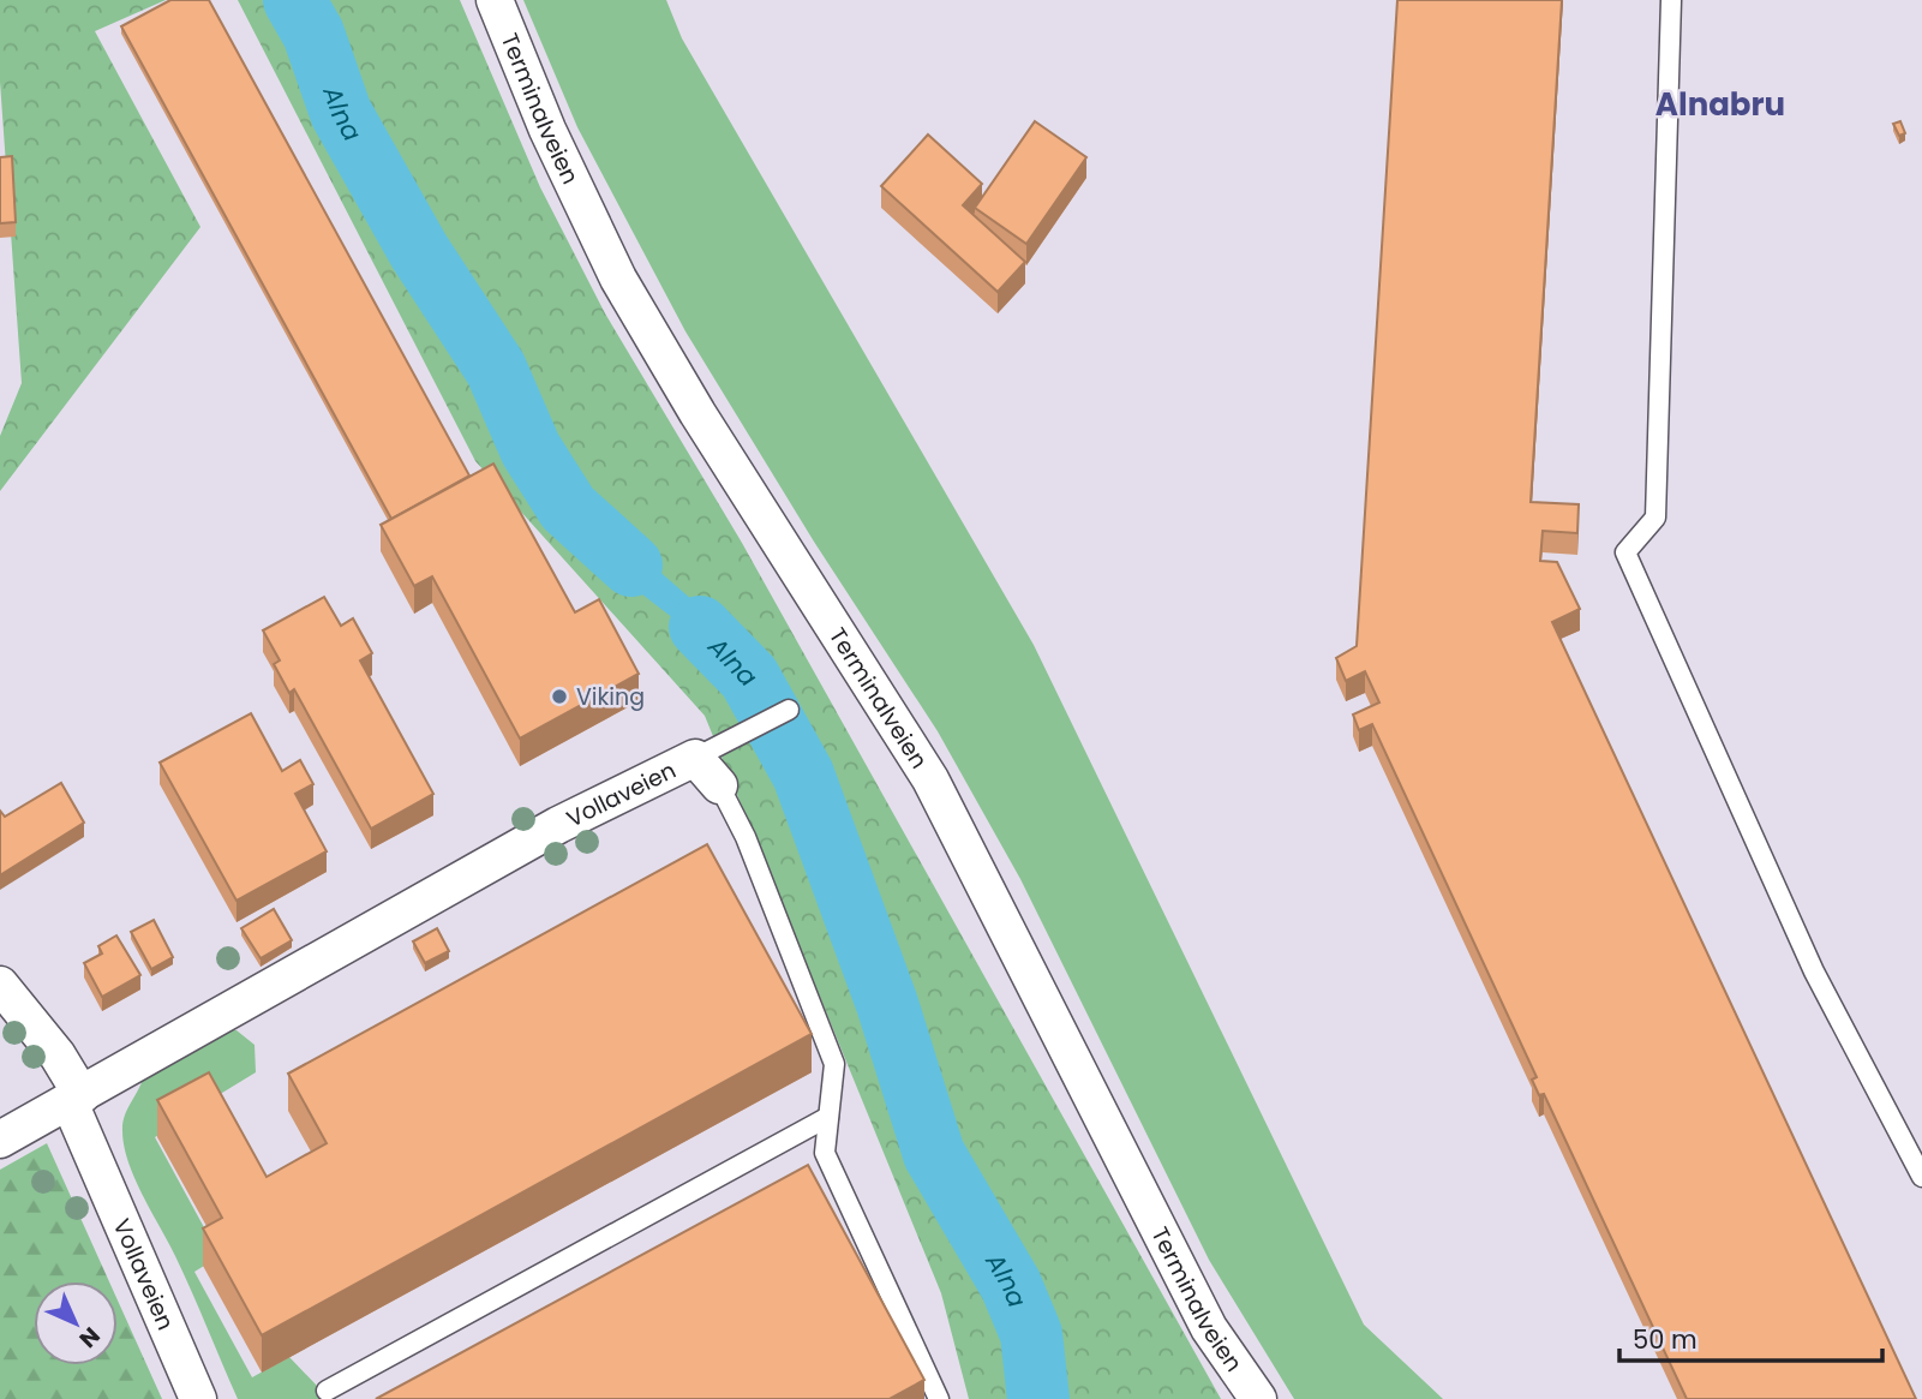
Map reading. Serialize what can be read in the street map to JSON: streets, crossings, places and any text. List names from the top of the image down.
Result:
{
  "streets": {
    "street": ["Terminalveien", "Vollaveien"]
  },
  "districts": ["Alnabru"],
  "water": ["Alna"],
  "places": ["Viking"],
  "scale_bar": "50 m",
  "north": "bottom right"
}
